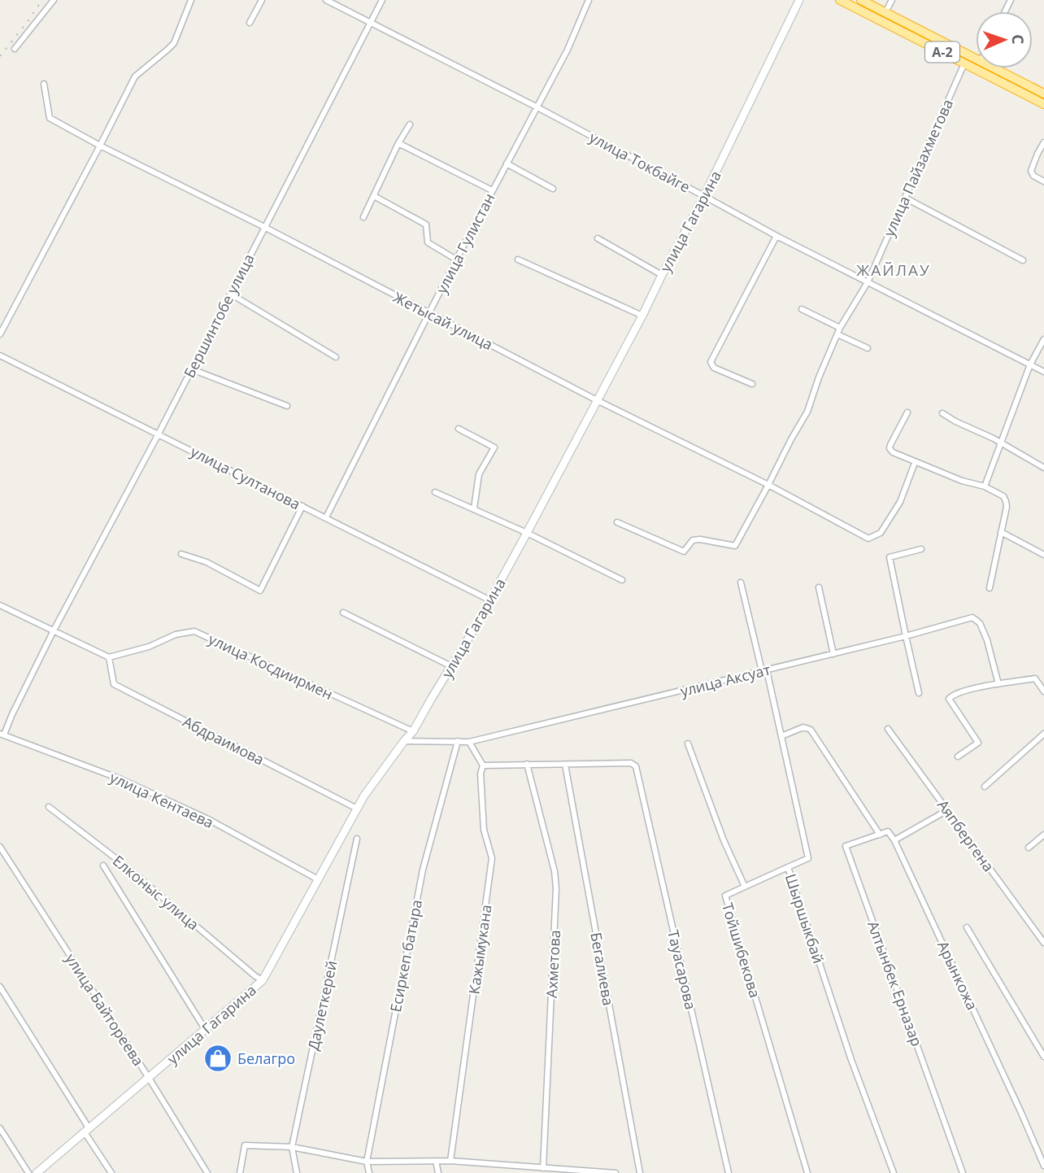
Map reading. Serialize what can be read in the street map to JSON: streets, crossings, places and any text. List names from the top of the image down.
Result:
{
  "streets": {
    "highway": ["A-2"],
    "main road": ["улица Гагарина"],
    "street": [
      "улица Токбайге",
      "улица Пайзахметова",
      "улица Гулистан",
      "Бершинтобе улица",
      "Жетысай улица",
      "улица Султанова",
      "улица Косдиирмен",
      "улица Аксуат",
      "Абдраимова",
      "улица Кентаева",
      "Аяпбергена",
      "Елконыс улица",
      "Шыршыкбай",
      "Кажымукана",
      "Тойшибекова",
      "Есиркеп батыра",
      "Ахметова",
      "Бегалиева",
      "Тауасарова",
      "Арынкожа",
      "Алтынбек Ерназар",
      "Даулеткерей",
      "улица Байтореева"
    ]
  },
  "crossings": [
    ["A-2", "улица Пайзахметова"],
    ["улица Токбайге", "улица Пайзахметова"],
    ["улица Токбайге", "улица Гагарина"],
    ["улица Токбайге", "улица Гулистан"],
    ["улица Токбайге", "Бершинтобе улица"],
    ["улица Пайзахметова", "Жетысай улица"],
    ["улица Гагарина", "Жетысай улица"],
    ["улица Гагарина", "улица Султанова"],
    ["улица Гагарина", "улица Косдиирмен"],
    ["улица Гагарина", "улица Аксуат"],
    ["улица Гагарина", "Абдраимова"],
    ["улица Гагарина", "улица Кентаева"],
    ["улица Гагарина", "Елконыс улица"],
    ["улица Гагарина", "улица Байтореева"],
    ["улица Гулистан", "Жетысай улица"],
    ["улица Гулистан", "улица Султанова"],
    ["Бершинтобе улица", "Жетысай улица"],
    ["Бершинтобе улица", "улица Султанова"],
    ["Бершинтобе улица", "улица Кентаева"],
    ["улица Косдиирмен", "Абдраимова"],
    ["улица Аксуат", "Шыршыкбай"],
    ["улица Аксуат", "Есиркеп батыра"],
    ["Бегалиева", "Тауасарова"]
  ],
  "districts": ["ЖАЙЛАУ"],
  "places": {
    "shop": ["Белагро"]
  },
  "north": "right"
}
